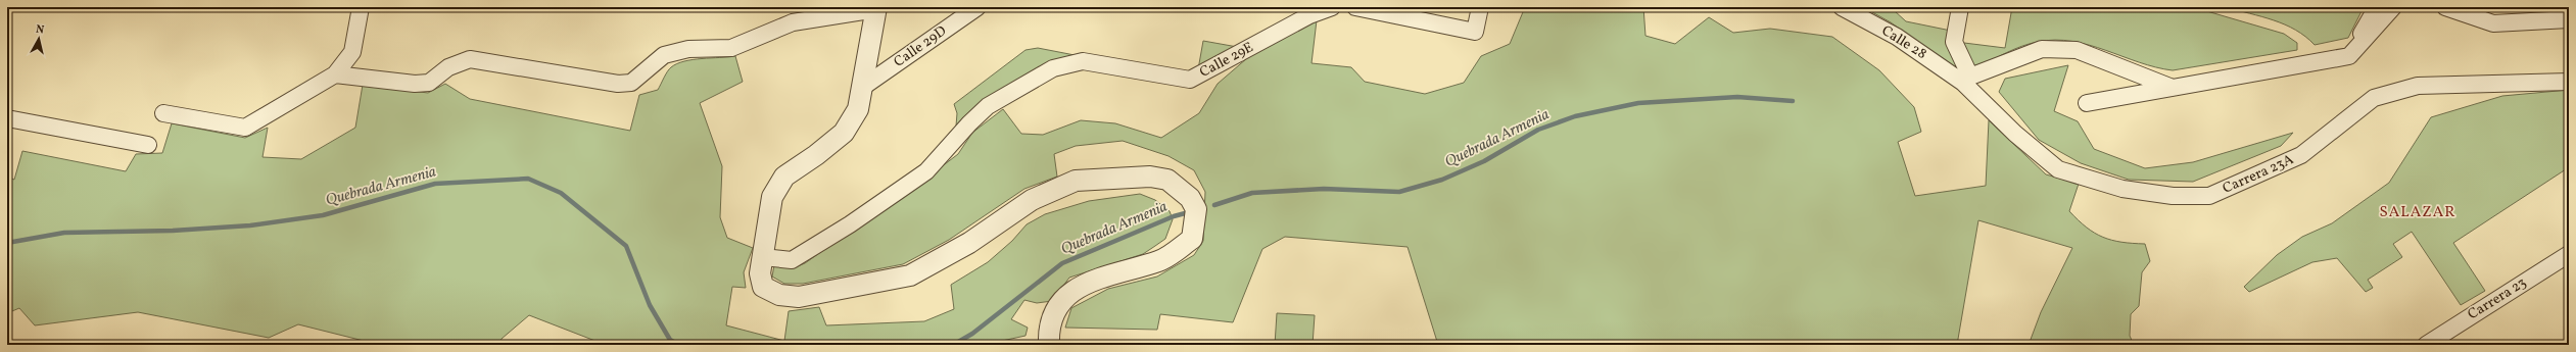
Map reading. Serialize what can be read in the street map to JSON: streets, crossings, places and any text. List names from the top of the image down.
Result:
{
  "streets": {
    "street": [
      "Calle 28",
      "Calle 29D",
      "Calle 29E",
      "Carrera 23A",
      "Carrera 23"
    ]
  },
  "crossings": [
    ["Calle 28", "Carrera 23A"]
  ],
  "districts": ["SALAZAR"],
  "water": ["Quebrada Armenia"],
  "north": "top"
}
